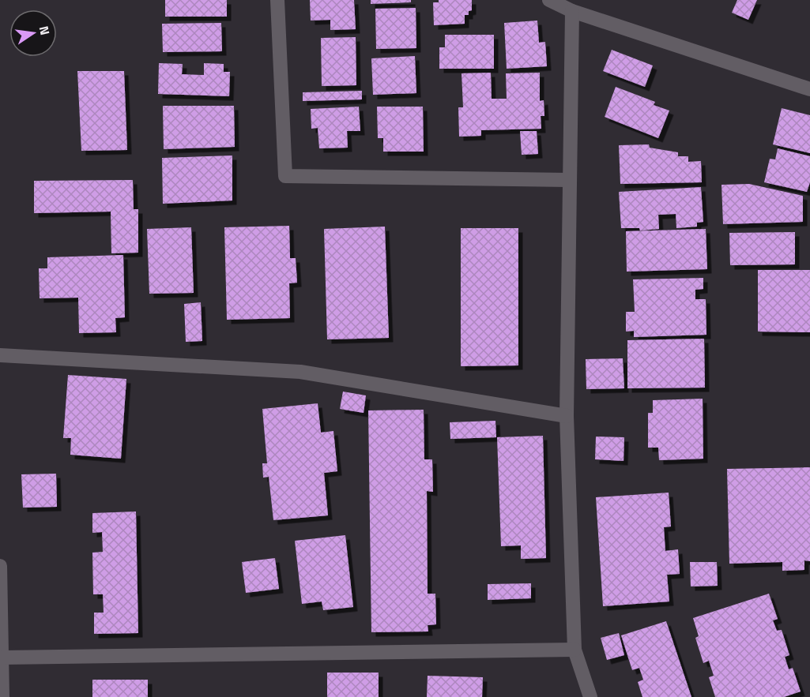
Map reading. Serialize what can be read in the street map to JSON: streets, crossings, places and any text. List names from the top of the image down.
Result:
{
  "north": "right"
}
